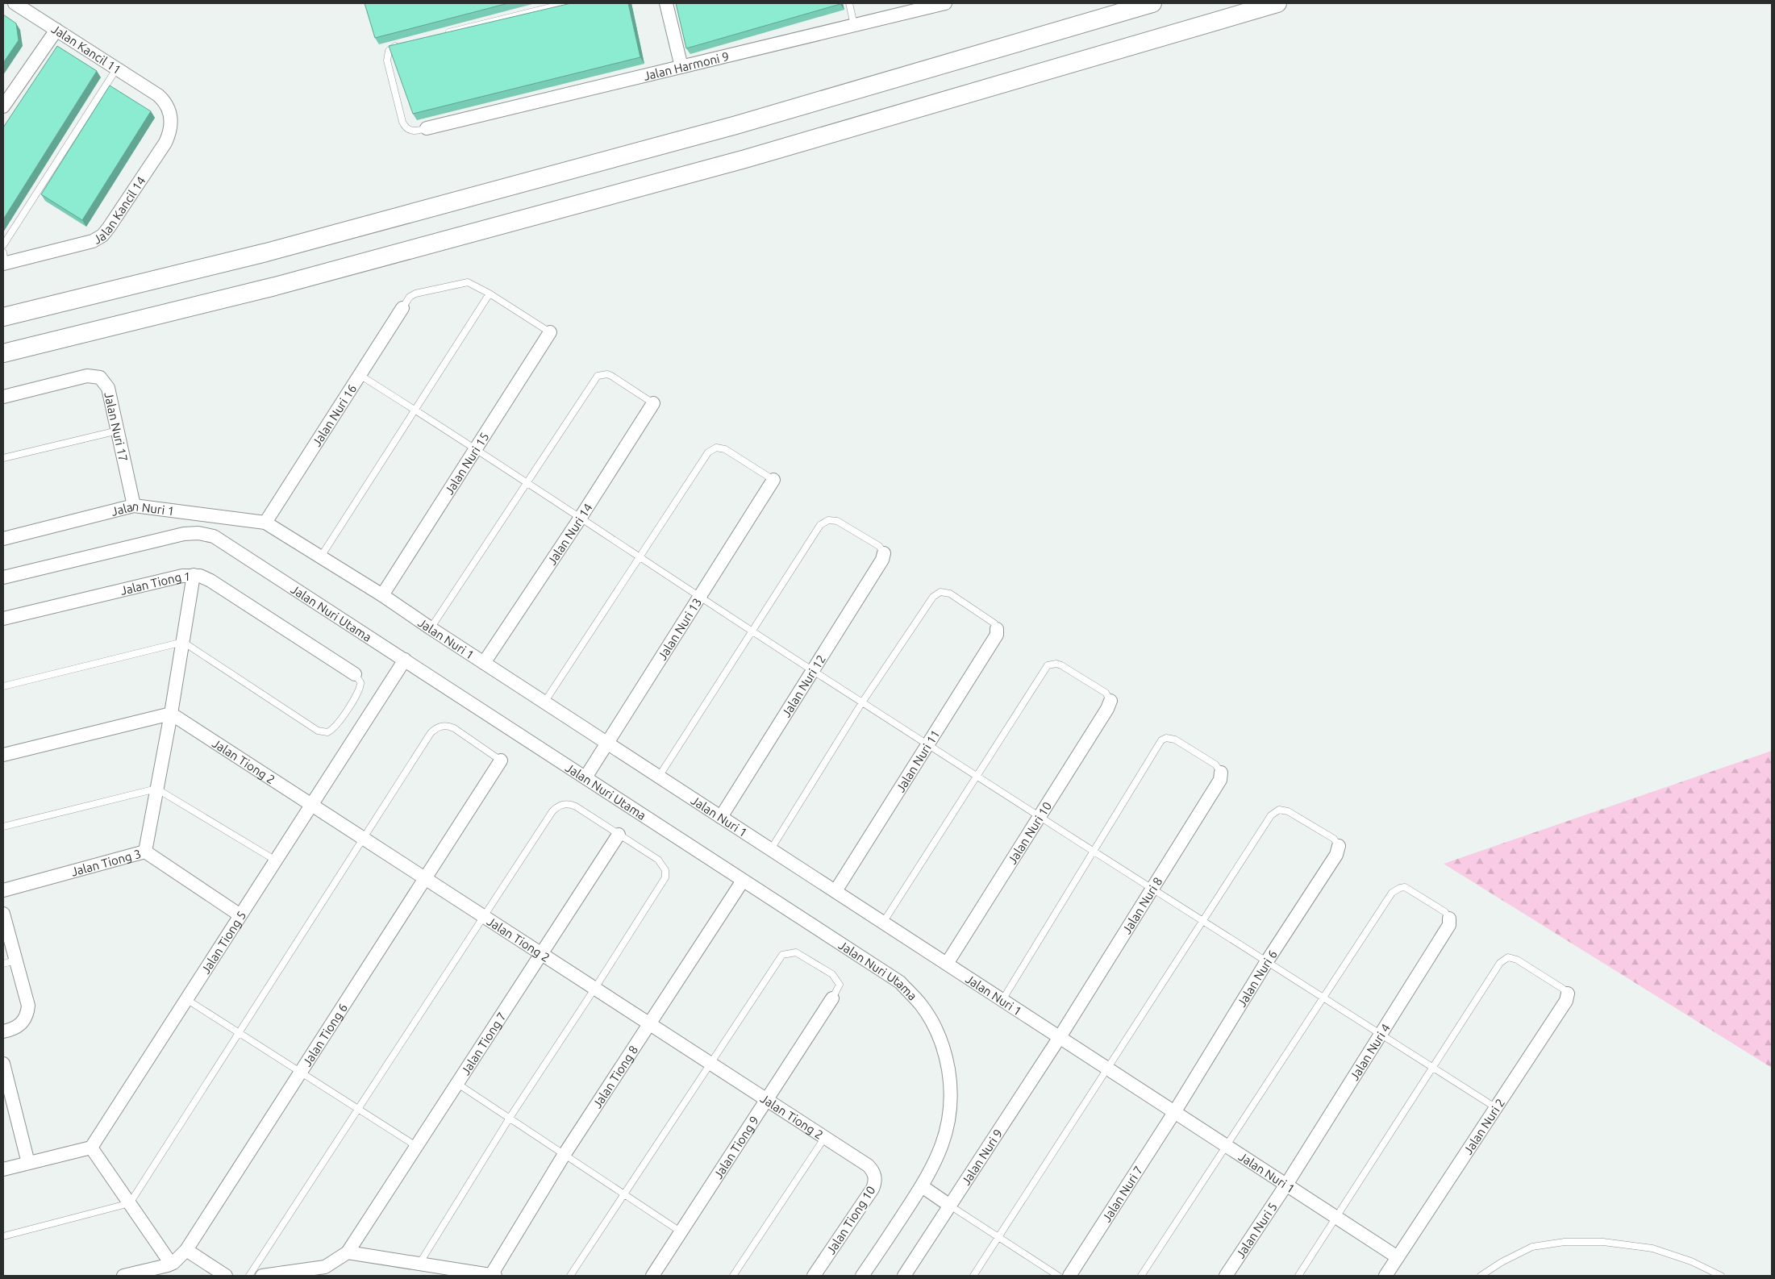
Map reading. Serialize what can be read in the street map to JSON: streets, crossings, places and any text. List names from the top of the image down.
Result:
{
  "streets": {
    "street": [
      "Jalan Kancil 11",
      "Jalan Harmoni 9",
      "Jalan Kancil 14",
      "Jalan Nuri 16",
      "Jalan Nuri 17",
      "Jalan Nuri 15",
      "Jalan Nuri 1",
      "Jalan Nuri 14",
      "Jalan Tiong 1",
      "Jalan Nuri Utama",
      "Jalan Nuri 13",
      "Jalan Nuri 12",
      "Jalan Tiong 2",
      "Jalan Nuri 11",
      "Jalan Nuri 10",
      "Jalan Tiong 3",
      "Jalan Nuri 8",
      "Jalan Tiong 5",
      "Jalan Nuri 6",
      "Jalan Tiong 6",
      "Jalan Tiong 7",
      "Jalan Nuri 4",
      "Jalan Tiong 8",
      "Jalan Nuri 2",
      "Jalan Tiong 9",
      "Jalan Nuri 9",
      "Jalan Nuri 7",
      "Jalan Tiong 10",
      "Jalan Nuri 5"
    ]
  },
  "crossings": [
    ["Jalan Kancil 11", "Jalan Kancil 14"],
    ["Jalan Nuri 16", "Jalan Nuri 1"],
    ["Jalan Nuri 17", "Jalan Nuri 1"],
    ["Jalan Nuri 15", "Jalan Nuri 1"],
    ["Jalan Nuri 1", "Jalan Nuri 14"],
    ["Jalan Nuri 1", "Jalan Nuri 13"],
    ["Jalan Nuri 1", "Jalan Nuri 12"],
    ["Jalan Nuri 1", "Jalan Nuri 11"],
    ["Jalan Nuri 1", "Jalan Nuri 10"],
    ["Jalan Nuri 1", "Jalan Nuri 8"],
    ["Jalan Nuri 1", "Jalan Nuri 6"],
    ["Jalan Nuri 1", "Jalan Nuri 4"],
    ["Jalan Nuri 1", "Jalan Nuri 2"],
    ["Jalan Nuri 1", "Jalan Nuri 9"],
    ["Jalan Nuri 1", "Jalan Nuri 7"],
    ["Jalan Nuri 1", "Jalan Nuri 5"],
    ["Jalan Nuri Utama", "Jalan Nuri 13"],
    ["Jalan Nuri Utama", "Jalan Tiong 5"],
    ["Jalan Nuri Utama", "Jalan Tiong 8"],
    ["Jalan Tiong 2", "Jalan Tiong 5"],
    ["Jalan Tiong 2", "Jalan Tiong 6"],
    ["Jalan Tiong 2", "Jalan Tiong 7"],
    ["Jalan Tiong 2", "Jalan Tiong 8"],
    ["Jalan Tiong 2", "Jalan Tiong 9"],
    ["Jalan Tiong 2", "Jalan Tiong 10"],
    ["Jalan Tiong 3", "Jalan Tiong 5"],
    ["Jalan Nuri 8", "Jalan Nuri 9"],
    ["Jalan Nuri 6", "Jalan Nuri 7"],
    ["Jalan Nuri 4", "Jalan Nuri 5"]
  ]
}
